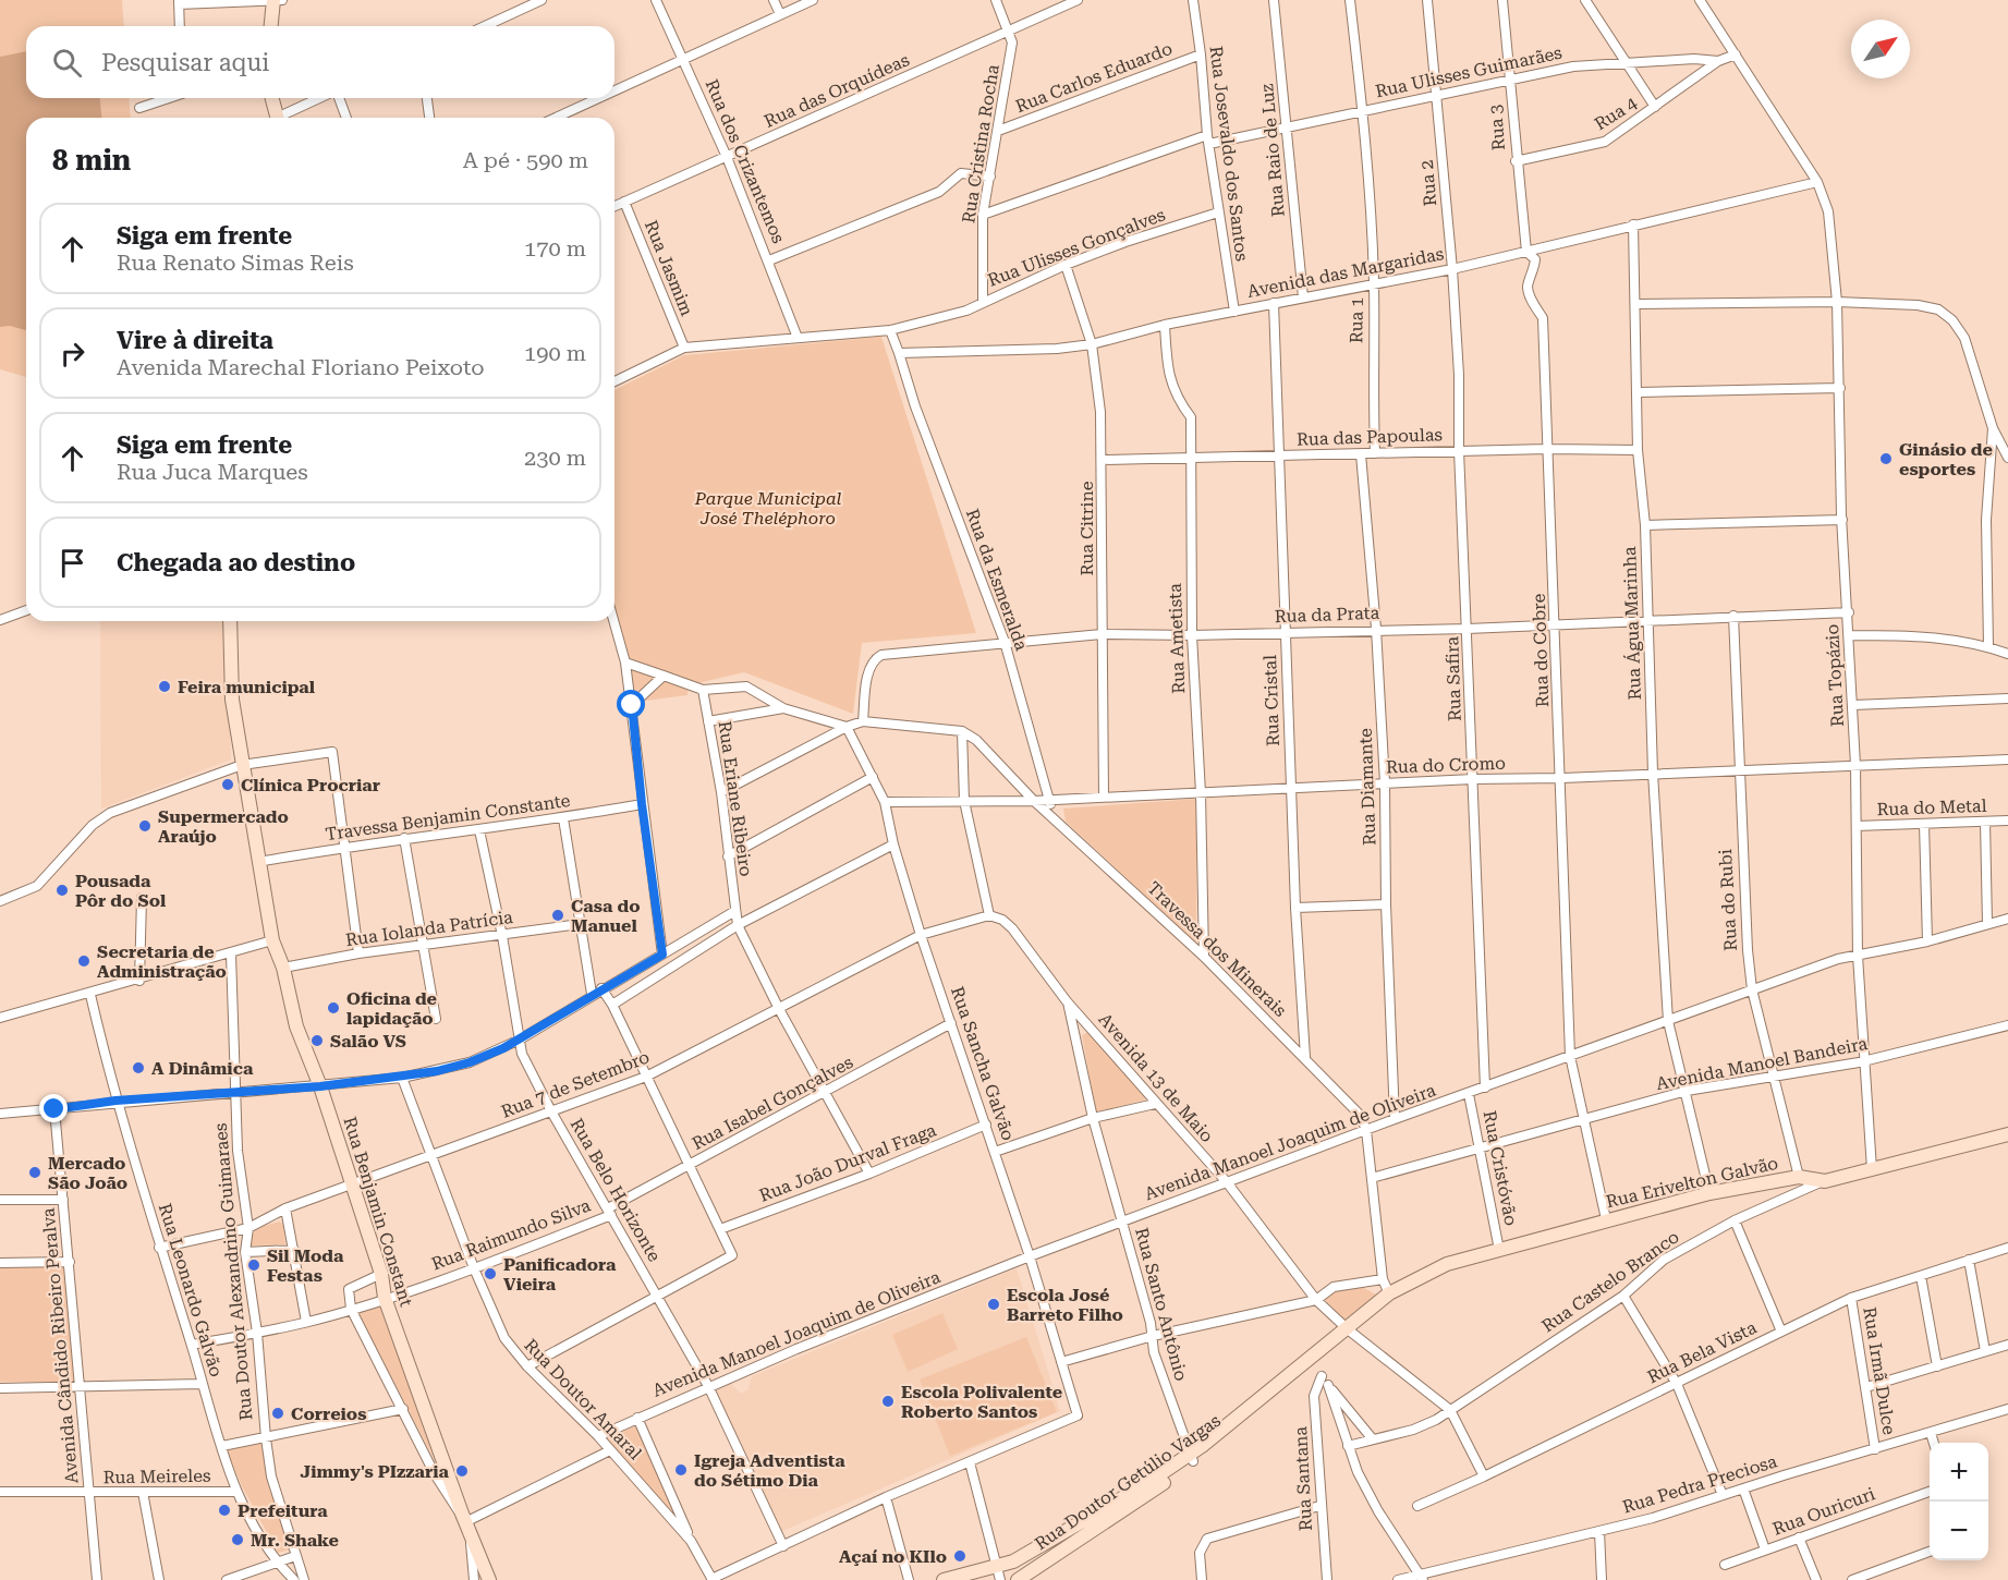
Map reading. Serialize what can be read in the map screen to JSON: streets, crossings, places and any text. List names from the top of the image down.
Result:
{
  "streets": {
    "main road": ["Rua Erivelton Galvão", "Rua Benjamin Constant", "Rua Doutor Getúlio Vargas"],
    "street": [
      "Rua Ulisses Guimarães",
      "Rua Carlos Eduardo",
      "Rua das Orquídeas",
      "Rua 4",
      "Rua 3",
      "Rua Cristina Rocha",
      "Rua Raio de Luz",
      "Rua Josevaldo dos Santos",
      "Rua dos Crizantemos",
      "Rua 2",
      "Rua Ulisses Gonçalves",
      "Rua Jasmim",
      "Avenida das Margaridas",
      "Rua 1",
      "Rua das Papoulas",
      "Rua Citrine",
      "Rua da Esmeralda",
      "Rua da Prata",
      "Rua Água Marinha",
      "Rua Ametista",
      "Rua do Cobre",
      "Rua Topázio",
      "Rua Safira",
      "Rua Cristal",
      "Rua do Cromo",
      "Rua Diamante",
      "Rua Eriane Ribeiro",
      "Rua do Metal",
      "Travessa Benjamin Constante",
      "Rua do Rubi",
      "Rua Iolanda Patrícia",
      "Travessa dos Minerais",
      "Rua Sancha Galvão",
      "Avenida Manoel Bandeira",
      "Avenida 13 de Maio",
      "Rua 7 de Setembro",
      "Rua Isabel Gonçalves",
      "Avenida Manoel Joaquim de Oliveira",
      "Rua João Durval Fraga",
      "Rua Cristóvão",
      "Rua Belo Horizonte",
      "Rua Raimundo Silva",
      "Rua Doutor Alexandrino Guimaraes",
      "Rua Castelo Branco",
      "Rua Leonardo Galvão",
      "Rua Santo Antônio",
      "Avenida Cândido Ribeiro Peralva",
      "Rua Bela Vista",
      "Rua Irmã Dulce",
      "Rua Doutor Amaral",
      "Rua Meireles",
      "Rua Santana",
      "Rua Pedra Preciosa",
      "Rua Ouricuri"
    ]
  },
  "crossings": [
    ["Rua Ulisses Guimarães", "Rua 4"],
    ["Rua Ulisses Guimarães", "Rua 3"],
    ["Rua Ulisses Guimarães", "Rua Cristina Rocha"],
    ["Rua Ulisses Guimarães", "Rua Raio de Luz"],
    ["Rua Ulisses Guimarães", "Rua Josevaldo dos Santos"],
    ["Rua Ulisses Guimarães", "Rua 2"],
    ["Rua Ulisses Guimarães", "Rua 1"],
    ["Rua Ulisses Guimarães", "Rua Topázio"],
    ["Rua Carlos Eduardo", "Rua Cristina Rocha"],
    ["Rua Carlos Eduardo", "Rua Josevaldo dos Santos"],
    ["Rua das Orquídeas", "Rua Cristina Rocha"],
    ["Rua das Orquídeas", "Rua dos Crizantemos"],
    ["Rua das Orquídeas", "Rua Jasmim"],
    ["Rua 4", "Rua 3"],
    ["Rua 3", "Avenida das Margaridas"],
    ["Rua 3", "Rua do Cobre"],
    ["Rua Cristina Rocha", "Rua Ulisses Gonçalves"],
    ["Rua Raio de Luz", "Avenida das Margaridas"],
    ["Rua Josevaldo dos Santos", "Rua Ulisses Gonçalves"],
    ["Rua Josevaldo dos Santos", "Avenida das Margaridas"],
    ["Rua 2", "Avenida das Margaridas"],
    ["Rua 2", "Rua Safira"],
    ["Rua Ulisses Gonçalves", "Rua Citrine"],
    ["Avenida das Margaridas", "Rua 1"],
    ["Avenida das Margaridas", "Rua Citrine"],
    ["Avenida das Margaridas", "Rua da Esmeralda"],
    ["Avenida das Margaridas", "Rua Água Marinha"],
    ["Avenida das Margaridas", "Rua Ametista"],
    ["Avenida das Margaridas", "Rua do Cobre"],
    ["Avenida das Margaridas", "Rua Topázio"],
    ["Avenida das Margaridas", "Rua Safira"],
    ["Avenida das Margaridas", "Rua Cristal"],
    ["Rua 1", "Rua das Papoulas"],
    ["Rua das Papoulas", "Rua Citrine"],
    ["Rua das Papoulas", "Rua Água Marinha"],
    ["Rua das Papoulas", "Rua Ametista"],
    ["Rua das Papoulas", "Rua do Cobre"],
    ["Rua das Papoulas", "Rua Safira"],
    ["Rua das Papoulas", "Rua Cristal"],
    ["Rua das Papoulas", "Rua Diamante"],
    ["Rua Citrine", "Rua da Prata"],
    ["Rua Citrine", "Rua do Cromo"],
    ["Rua da Esmeralda", "Rua da Prata"],
    ["Rua da Esmeralda", "Rua do Cromo"],
    ["Rua da Esmeralda", "Travessa dos Minerais"],
    ["Rua da Prata", "Rua Água Marinha"],
    ["Rua da Prata", "Rua Ametista"],
    ["Rua da Prata", "Rua do Cobre"],
    ["Rua da Prata", "Rua Topázio"],
    ["Rua da Prata", "Rua Safira"],
    ["Rua da Prata", "Rua Cristal"],
    ["Rua da Prata", "Rua Diamante"],
    ["Rua da Prata", "Rua do Rubi"],
    ["Rua Água Marinha", "Rua do Cromo"],
    ["Rua Água Marinha", "Avenida Manoel Bandeira"],
    ["Rua Água Marinha", "Avenida Manoel Joaquim de Oliveira"],
    ["Rua Água Marinha", "Rua Erivelton Galvão"],
    ["Rua Ametista", "Rua do Cromo"],
    ["Rua Ametista", "Travessa dos Minerais"],
    ["Rua do Cobre", "Rua do Cromo"],
    ["Rua do Cobre", "Avenida Manoel Bandeira"],
    ["Rua do Cobre", "Avenida Manoel Joaquim de Oliveira"],
    ["Rua do Cobre", "Rua Erivelton Galvão"],
    ["Rua Topázio", "Rua do Cromo"],
    ["Rua Topázio", "Rua do Metal"],
    ["Rua Topázio", "Avenida Manoel Bandeira"],
    ["Rua Topázio", "Avenida Manoel Joaquim de Oliveira"],
    ["Rua Topázio", "Rua Erivelton Galvão"],
    ["Rua Safira", "Rua do Cromo"],
    ["Rua Safira", "Avenida Manoel Joaquim de Oliveira"],
    ["Rua Cristal", "Rua do Cromo"],
    ["Rua Cristal", "Travessa dos Minerais"],
    ["Rua do Cromo", "Rua Diamante"],
    ["Rua do Cromo", "Rua do Rubi"],
    ["Rua do Cromo", "Travessa dos Minerais"],
    ["Rua do Cromo", "Rua Sancha Galvão"],
    ["Rua Diamante", "Avenida Manoel Joaquim de Oliveira"],
    ["Rua Eriane Ribeiro", "Rua 7 de Setembro"],
    ["Rua Eriane Ribeiro", "Rua Isabel Gonçalves"],
    ["Rua Eriane Ribeiro", "Rua João Durval Fraga"],
    ["Travessa Benjamin Constante", "Rua Belo Horizonte"],
    ["Travessa Benjamin Constante", "Rua Benjamin Constant"],
    ["Rua do Rubi", "Avenida Manoel Bandeira"],
    ["Rua do Rubi", "Avenida Manoel Joaquim de Oliveira"],
    ["Rua do Rubi", "Rua Erivelton Galvão"],
    ["Rua Iolanda Patrícia", "Rua Belo Horizonte"],
    ["Rua Iolanda Patrícia", "Rua Benjamin Constant"],
    ["Travessa dos Minerais", "Avenida Manoel Joaquim de Oliveira"],
    ["Rua Sancha Galvão", "Rua 7 de Setembro"],
    ["Rua Sancha Galvão", "Rua Isabel Gonçalves"],
    ["Rua Sancha Galvão", "Avenida Manoel Joaquim de Oliveira"],
    ["Rua Sancha Galvão", "Rua João Durval Fraga"],
    ["Avenida Manoel Bandeira", "Rua Cristóvão"],
    ["Avenida 13 de Maio", "Rua 7 de Setembro"],
    ["Avenida 13 de Maio", "Avenida Manoel Joaquim de Oliveira"],
    ["Avenida 13 de Maio", "Rua Castelo Branco"],
    ["Avenida 13 de Maio", "Rua Santo Antônio"],
    ["Avenida 13 de Maio", "Rua Doutor Getúlio Vargas"],
    ["Rua 7 de Setembro", "Rua Belo Horizonte"],
    ["Rua 7 de Setembro", "Rua Benjamin Constant"],
    ["Rua 7 de Setembro", "Rua Doutor Alexandrino Guimaraes"],
    ["Rua 7 de Setembro", "Rua Leonardo Galvão"],
    ["Rua 7 de Setembro", "Rua Doutor Amaral"],
    ["Rua Isabel Gonçalves", "Rua Belo Horizonte"],
    ["Rua Isabel Gonçalves", "Rua Raimundo Silva"],
    ["Avenida Manoel Joaquim de Oliveira", "Rua Cristóvão"],
    ["Avenida Manoel Joaquim de Oliveira", "Rua Belo Horizonte"],
    ["Avenida Manoel Joaquim de Oliveira", "Rua Santo Antônio"],
    ["Avenida Manoel Joaquim de Oliveira", "Rua Doutor Amaral"],
    ["Rua Cristóvão", "Rua Erivelton Galvão"],
    ["Rua Erivelton Galvão", "Rua Castelo Branco"],
    ["Rua Erivelton Galvão", "Rua Doutor Getúlio Vargas"],
    ["Rua Belo Horizonte", "Rua Raimundo Silva"],
    ["Rua Benjamin Constant", "Rua Raimundo Silva"],
    ["Rua Raimundo Silva", "Rua Doutor Alexandrino Guimaraes"],
    ["Rua Raimundo Silva", "Rua Leonardo Galvão"],
    ["Rua Raimundo Silva", "Rua Doutor Amaral"],
    ["Rua Leonardo Galvão", "Rua Meireles"],
    ["Rua Santo Antônio", "Rua Doutor Getúlio Vargas"],
    ["Avenida Cândido Ribeiro Peralva", "Rua Meireles"],
    ["Rua Bela Vista", "Rua Irmã Dulce"],
    ["Rua Irmã Dulce", "Rua Pedra Preciosa"]
  ],
  "parks": ["Parque Municipal José Theléphoro"],
  "places": [
    "Ginásio de esportes",
    "Feira municipal",
    "Clínica Procriar",
    "Supermercado Araújo",
    "Pousada Pôr do Sol",
    "Casa do Manuel",
    "Secretaria de Administração",
    "Oficina de lapidação",
    "Salão VS",
    "A Dinâmica",
    "Mercado São João",
    "Sil Moda Festas",
    "Panificadora Vieira",
    "Escola José Barreto Filho",
    "Escola Polivalente Roberto Santos",
    "Correios",
    "Igreja Adventista do Sétimo Dia",
    "Jimmy's PIzzaria",
    "Prefeitura",
    "Mr. Shake",
    "Açaí no KIlo"
  ],
  "north": "top right",
  "page": {
    "search": "Pesquisar aqui",
    "heading": ["8 min", "A pé · 590 m"],
    "list": [
      ["Siga em frente", "Rua Renato Simas Reis", "170 m"],
      ["Vire à direita", "Avenida Marechal Floriano Peixoto", "190 m"],
      ["Siga em frente", "Rua Juca Marques", "230 m"],
      "Chegada ao destino"
    ],
    "map_buttons": ["+", "−"]
  }
}
